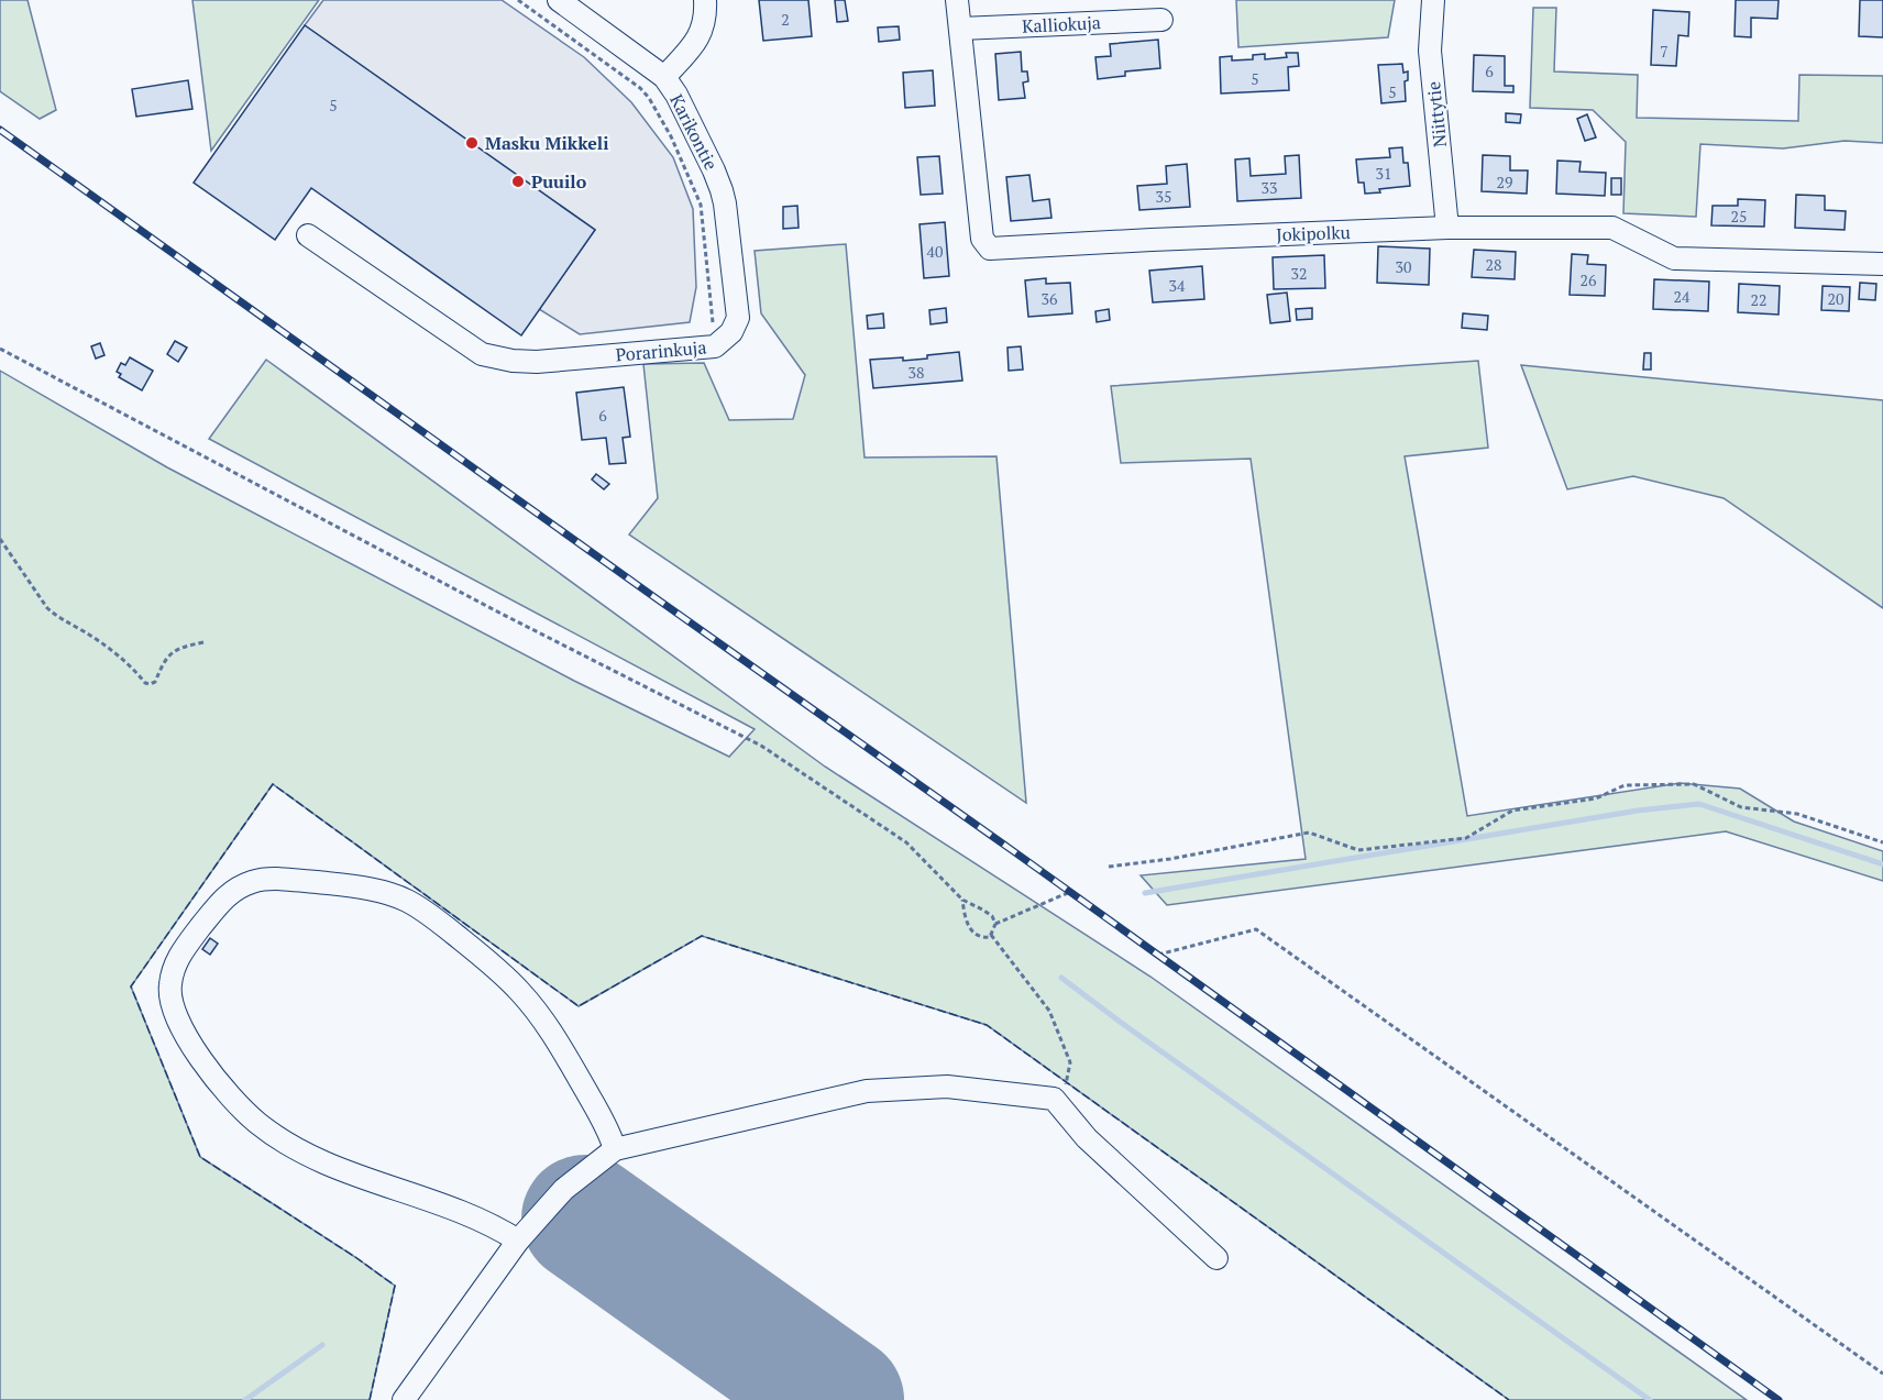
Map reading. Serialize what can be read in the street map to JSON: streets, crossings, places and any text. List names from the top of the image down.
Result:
{
  "streets": {
    "street": [
      "Kalliokuja",
      "Niittytie",
      "Karikontie",
      "Jokipolku",
      "Porarinkuja"
    ]
  },
  "crossings": [
    ["Kalliokuja", "Jokipolku"],
    ["Niittytie", "Jokipolku"],
    ["Karikontie", "Porarinkuja"]
  ],
  "places": ["Masku Mikkeli", "Puuilo"],
  "house_numbers": [
    "2",
    "7",
    "6",
    "5",
    "5",
    "5",
    "31",
    "29",
    "33",
    "35",
    "25",
    "40",
    "28",
    "30",
    "32",
    "26",
    "34",
    "24",
    "36",
    "20",
    "22",
    "38",
    "6"
  ]
}
